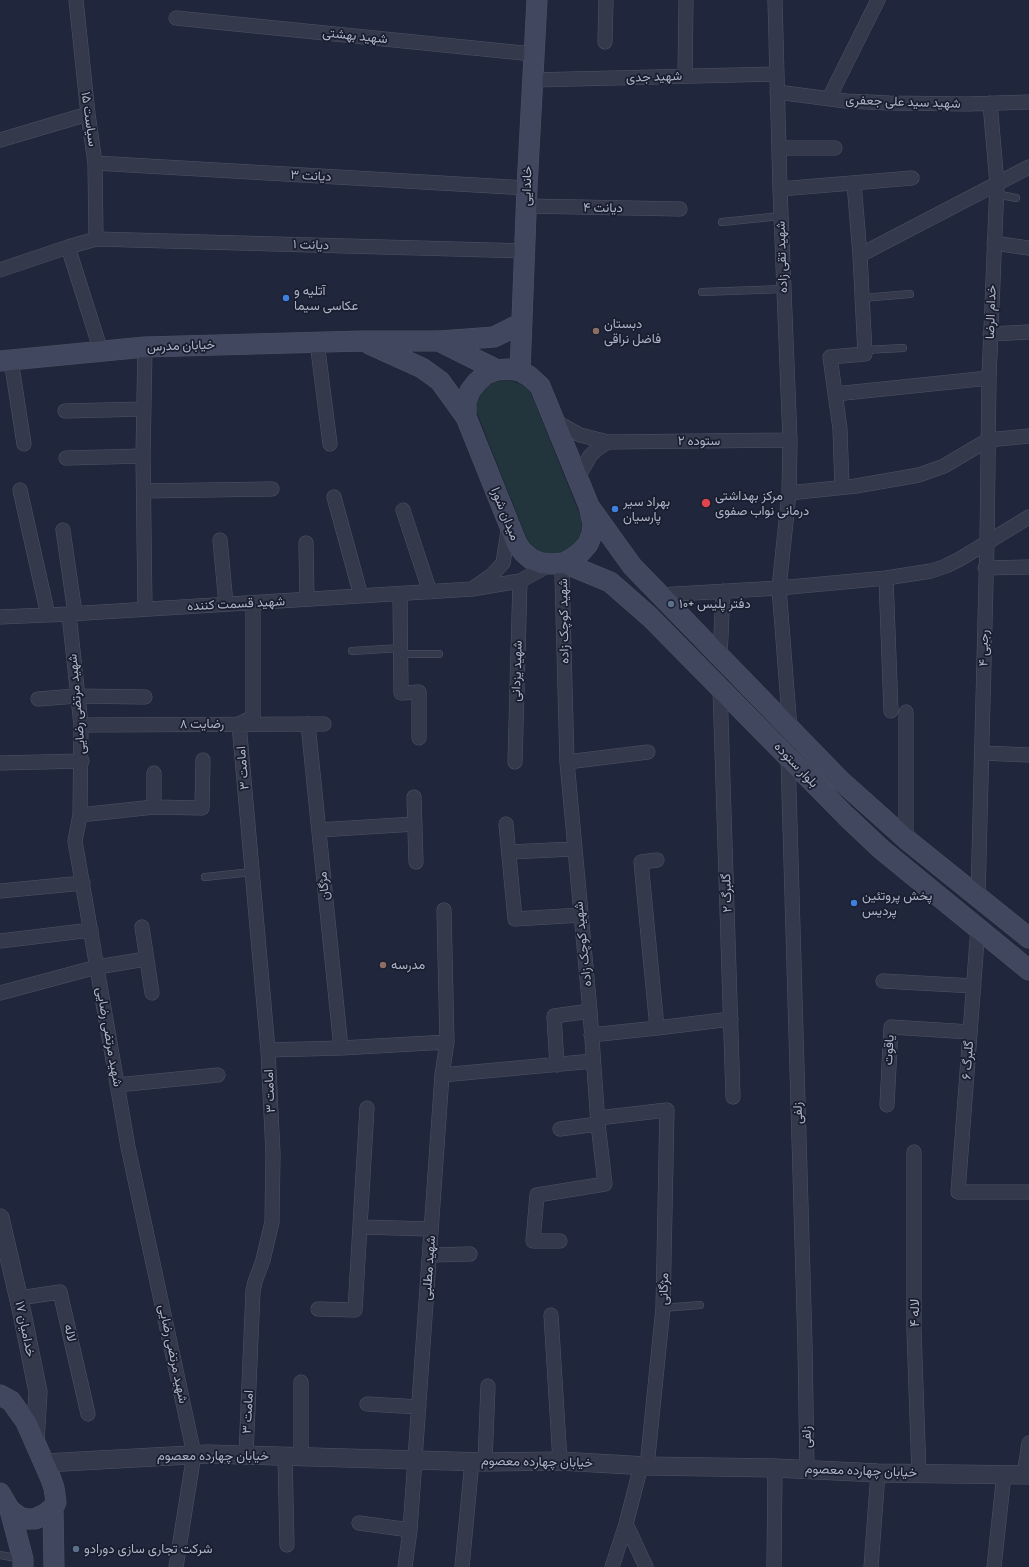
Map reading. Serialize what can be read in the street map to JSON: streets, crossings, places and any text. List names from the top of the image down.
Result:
{
  "streets": {
    "main road": [
      "خاندایی",
      "خیابان مدرس",
      "میدان شورا",
      "بلوار ستوده"
    ],
    "street": [
      "شهید بهشتی",
      "شهید جدی",
      "شهید سید علی جعفری",
      "سیاست ۱۵",
      "دیانت ۳",
      "دیانت ۴",
      "دیانت ۱",
      "شهید تقی زاده",
      "خدام الرضا",
      "ستوده ۲",
      "شهید قسمت کننده",
      "شهید کوچک زاده",
      "رجبی ۴",
      "شهید یزدانی",
      "شهید مرتضی رضایی",
      "رضایت ۸",
      "امامت ۳",
      "مژگان",
      "گلبرگ ۲",
      "یاقوت",
      "گلبرگ ۶",
      "زلفی",
      "شهید مطلبی",
      "مژگانی",
      "لاله ۴",
      "خدامیان ۱۷",
      "لاله",
      "خیابان چهارده معصوم"
    ]
  },
  "crossings": [
    ["شهید بهشتی", "خاندایی"],
    ["شهید جدی", "خاندایی"],
    ["شهید جدی", "شهید تقی زاده"],
    ["شهید سید علی جعفری", "شهید تقی زاده"],
    ["شهید سید علی جعفری", "خدام الرضا"],
    ["سیاست ۱۵", "دیانت ۳"],
    ["سیاست ۱۵", "دیانت ۱"],
    ["دیانت ۳", "خاندایی"],
    ["دیانت ۳", "دیانت ۴"],
    ["خاندایی", "دیانت ۴"],
    ["خاندایی", "دیانت ۱"],
    ["خاندایی", "خیابان مدرس"],
    ["شهید تقی زاده", "ستوده ۲"],
    ["شهید تقی زاده", "بلوار ستوده"],
    ["خدام الرضا", "رجبی ۴"],
    ["میدان شورا", "شهید قسمت کننده"],
    ["میدان شورا", "شهید کوچک زاده"],
    ["میدان شورا", "بلوار ستوده"],
    ["شهید قسمت کننده", "شهید کوچک زاده"],
    ["شهید قسمت کننده", "شهید یزدانی"],
    ["شهید قسمت کننده", "شهید مرتضی رضایی"],
    ["شهید قسمت کننده", "بلوار ستوده"],
    ["شهید کوچک زاده", "بلوار ستوده"],
    ["شهید کوچک زاده", "مژگانی"],
    ["رجبی ۴", "بلوار ستوده"],
    ["شهید مرتضی رضایی", "رضایت ۸"],
    ["شهید مرتضی رضایی", "خیابان چهارده معصوم"],
    ["رضایت ۸", "امامت ۳"],
    ["رضایت ۸", "مژگان"],
    ["بلوار ستوده", "گلبرگ ۲"],
    ["بلوار ستوده", "گلبرگ ۶"],
    ["بلوار ستوده", "زلفی"],
    ["امامت ۳", "خیابان چهارده معصوم"],
    ["یاقوت", "گلبرگ ۶"],
    ["زلفی", "خیابان چهارده معصوم"],
    ["شهید مطلبی", "خیابان چهارده معصوم"],
    ["مژگانی", "خیابان چهارده معصوم"],
    ["لاله ۴", "خیابان چهارده معصوم"],
    ["خدامیان ۱۷", "لاله"]
  ],
  "places": [
    "آتلیه و عکاسی سیما",
    "دبستان فاضل نراقی",
    "مرکز بهداشتی درمانی نواب صفوی",
    "بهراد سیر پارسیان",
    "دفتر پلیس +۱۰",
    "پخش پروتئین پردیس",
    "مدرسه",
    "شرکت تجاری سازی دورادو"
  ]
}
